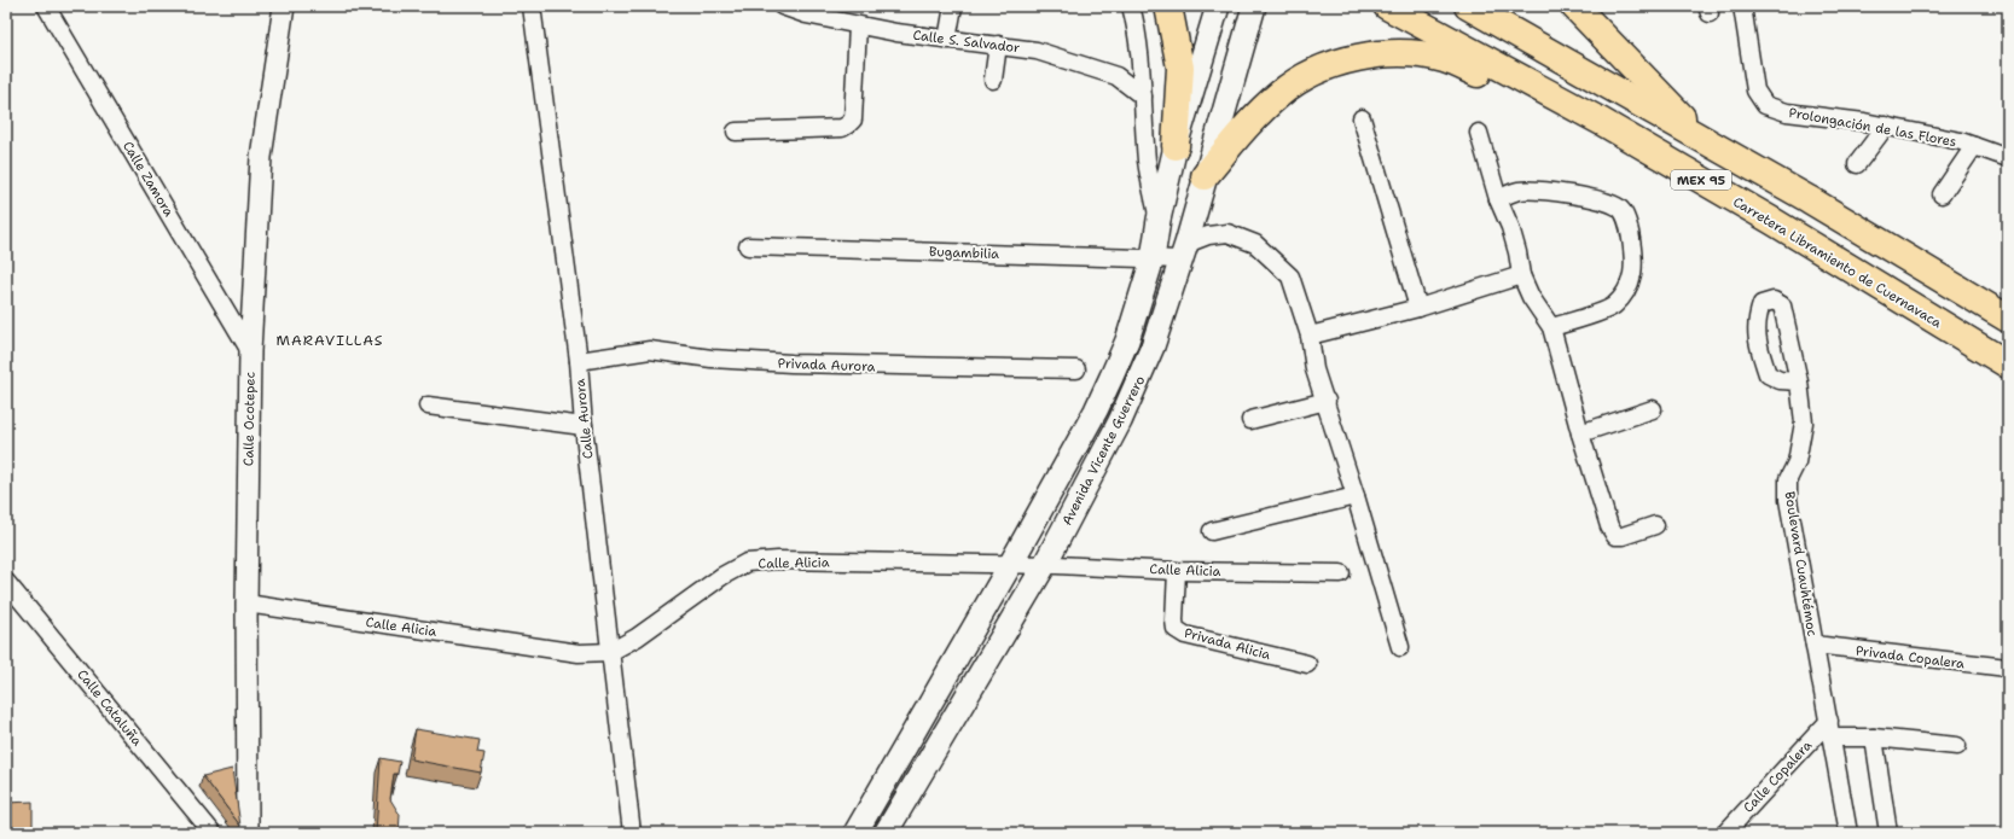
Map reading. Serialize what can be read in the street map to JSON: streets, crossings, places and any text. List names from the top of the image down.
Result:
{
  "streets": {
    "highway": ["MEX 95", "Carretera Libramiento de Cuernavaca"],
    "main road": ["Avenida Vicente Guerrero"],
    "street": [
      "Calle S. Salvador",
      "Prolongación de las Flores",
      "Calle Zamora",
      "Bugambilia",
      "Privada Aurora",
      "Calle Ocotepec",
      "Calle Aurora",
      "Calle Alicia",
      "Boulevard Cuauhtémoc",
      "Privada Alicia",
      "Privada Copalera",
      "Calle Cataluña",
      "Calle Copalera"
    ]
  },
  "crossings": [
    ["Calle Zamora", "Calle Ocotepec"],
    ["Bugambilia", "Avenida Vicente Guerrero"],
    ["Privada Aurora", "Calle Aurora"],
    ["Calle Ocotepec", "Calle Alicia"],
    ["Calle Aurora", "Calle Alicia"],
    ["Avenida Vicente Guerrero", "Calle Alicia"],
    ["Calle Alicia", "Privada Alicia"],
    ["Boulevard Cuauhtémoc", "Privada Copalera"],
    ["Boulevard Cuauhtémoc", "Calle Copalera"]
  ],
  "districts": ["MARAVILLAS"]
}
